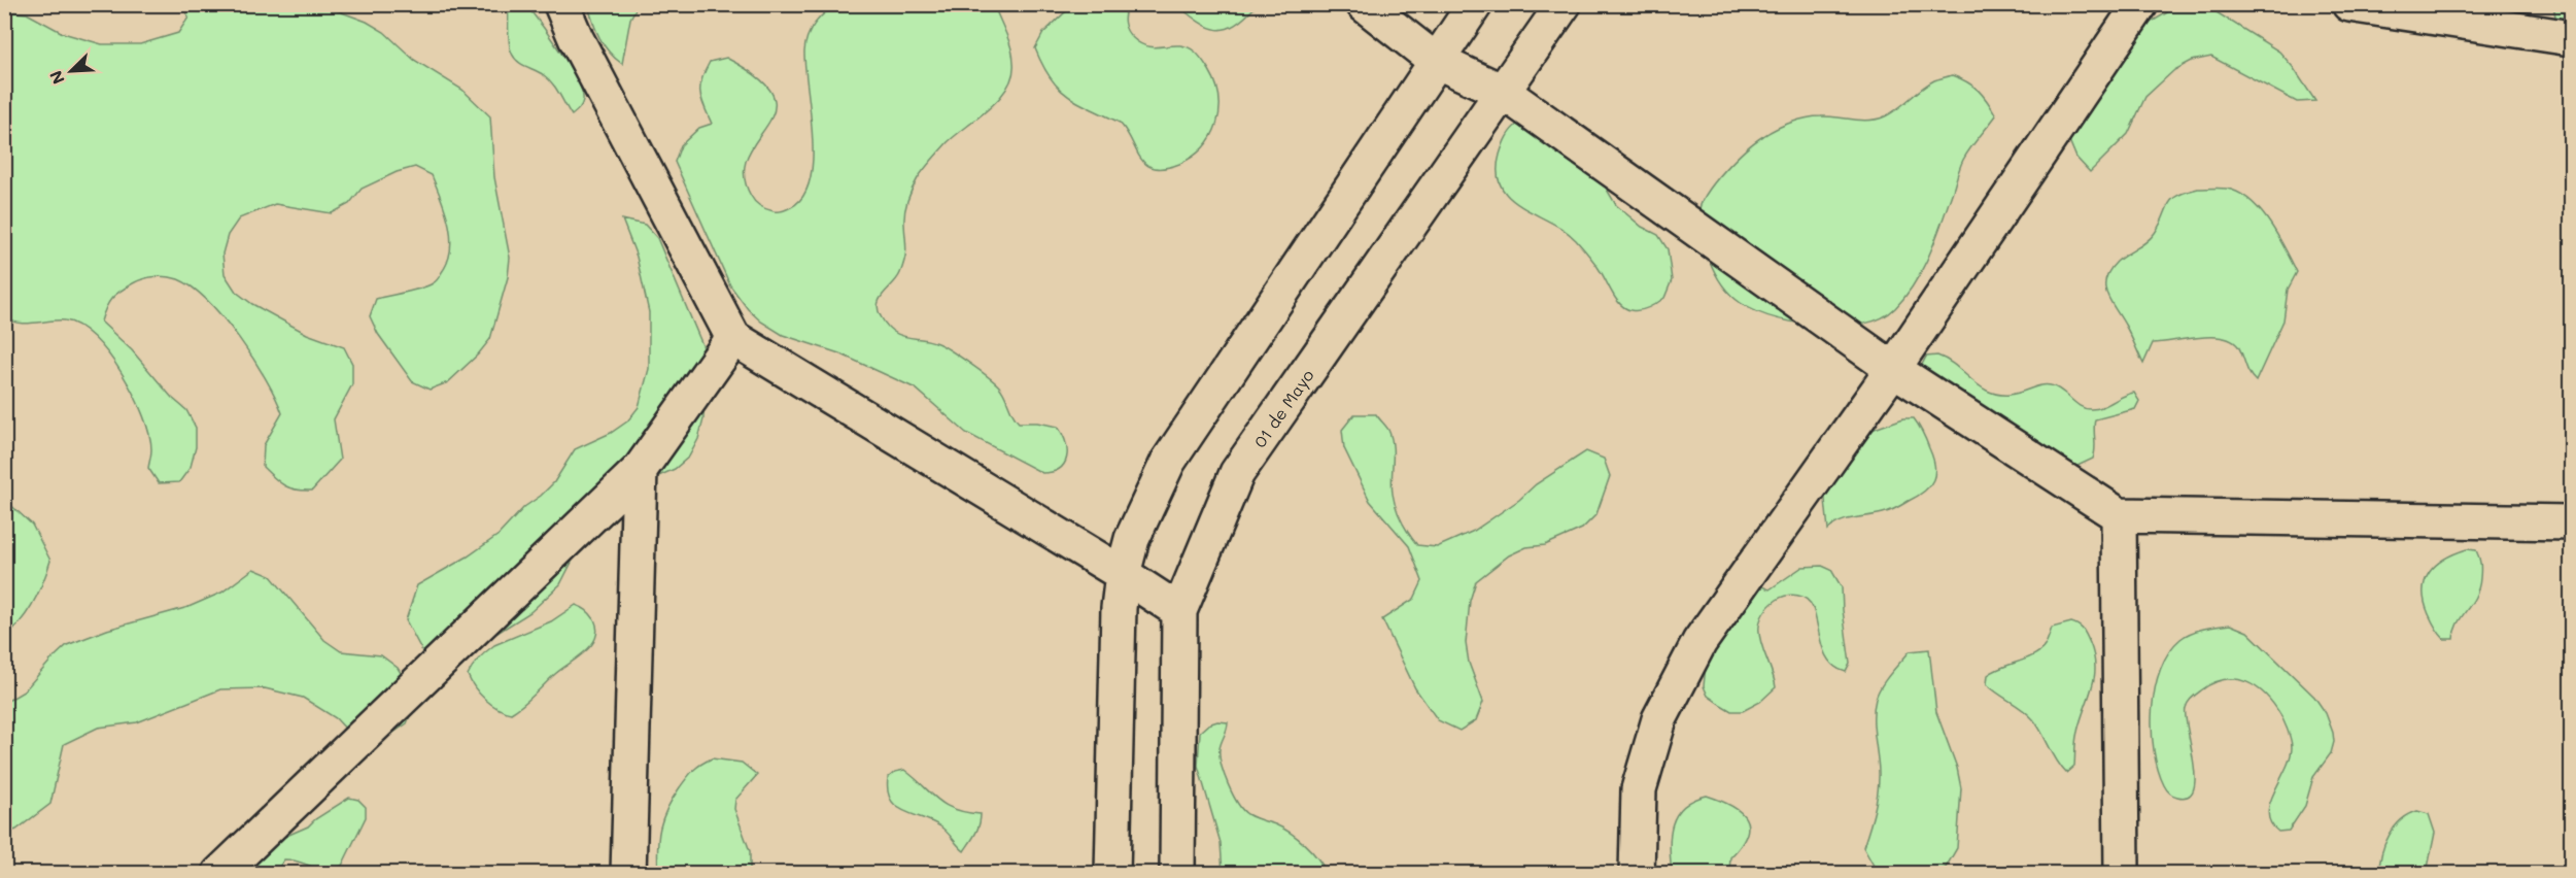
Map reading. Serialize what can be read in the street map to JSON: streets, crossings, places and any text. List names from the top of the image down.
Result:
{
  "streets": {
    "street": ["01 de Mayo"]
  },
  "north": "bottom left"
}
